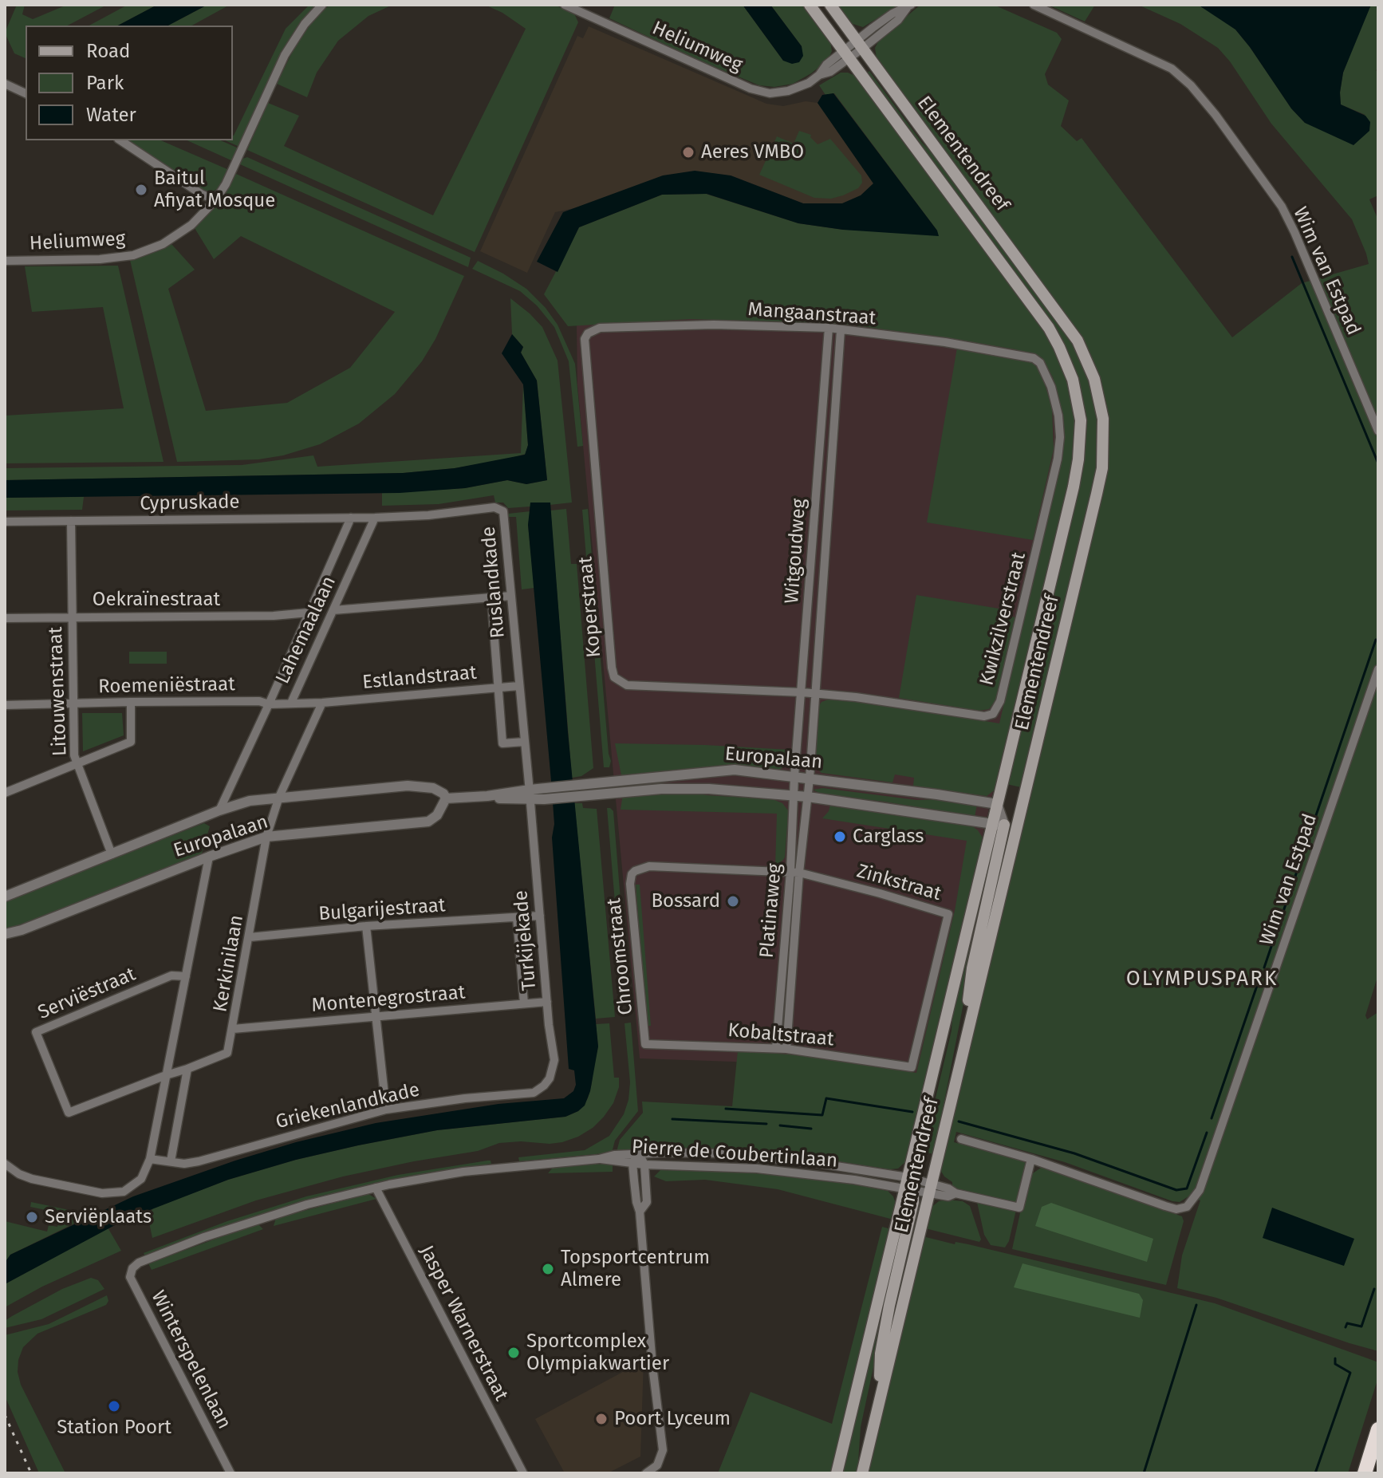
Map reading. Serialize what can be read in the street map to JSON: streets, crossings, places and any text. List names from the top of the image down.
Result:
{
  "streets": {
    "main road": ["Elementendreef"],
    "street": [
      "Heliumweg",
      "Wim van Estpad",
      "Mangaanstraat",
      "Cypruskade",
      "Witgoudweg",
      "Ruslandkade",
      "Oekraïnestraat",
      "Koperstraat",
      "Kwikzilverstraat",
      "Lahemaalaan",
      "Estlandstraat",
      "Roemeniëstraat",
      "Litouwenstraat",
      "Europalaan",
      "Zinkstraat",
      "Bulgarijestraat",
      "Platinaweg",
      "Turkijekade",
      "Chroomstraat",
      "Kerkinilaan",
      "Serviëstraat",
      "Montenegrostraat",
      "Kobaltstraat",
      "Griekenlandkade",
      "Pierre de Coubertinlaan",
      "Jasper Warnerstraat",
      "Winterspelenlaan"
    ]
  },
  "crossings": [
    ["Heliumweg", "Elementendreef"],
    ["Elementendreef", "Europalaan"],
    ["Elementendreef", "Pierre de Coubertinlaan"],
    ["Mangaanstraat", "Witgoudweg"],
    ["Mangaanstraat", "Koperstraat"],
    ["Mangaanstraat", "Kwikzilverstraat"],
    ["Cypruskade", "Ruslandkade"],
    ["Cypruskade", "Lahemaalaan"],
    ["Cypruskade", "Litouwenstraat"],
    ["Witgoudweg", "Koperstraat"],
    ["Witgoudweg", "Kwikzilverstraat"],
    ["Witgoudweg", "Europalaan"],
    ["Witgoudweg", "Platinaweg"],
    ["Ruslandkade", "Lahemaalaan"],
    ["Ruslandkade", "Estlandstraat"],
    ["Ruslandkade", "Europalaan"],
    ["Ruslandkade", "Turkijekade"],
    ["Oekraïnestraat", "Lahemaalaan"],
    ["Oekraïnestraat", "Litouwenstraat"],
    ["Koperstraat", "Kwikzilverstraat"],
    ["Lahemaalaan", "Estlandstraat"],
    ["Lahemaalaan", "Roemeniëstraat"],
    ["Lahemaalaan", "Europalaan"],
    ["Roemeniëstraat", "Litouwenstraat"],
    ["Litouwenstraat", "Europalaan"],
    ["Europalaan", "Platinaweg"],
    ["Europalaan", "Turkijekade"],
    ["Europalaan", "Kerkinilaan"],
    ["Zinkstraat", "Platinaweg"],
    ["Zinkstraat", "Chroomstraat"],
    ["Zinkstraat", "Kobaltstraat"],
    ["Bulgarijestraat", "Turkijekade"],
    ["Bulgarijestraat", "Kerkinilaan"],
    ["Platinaweg", "Chroomstraat"],
    ["Platinaweg", "Kobaltstraat"],
    ["Turkijekade", "Montenegrostraat"],
    ["Turkijekade", "Griekenlandkade"],
    ["Chroomstraat", "Kobaltstraat"],
    ["Kerkinilaan", "Serviëstraat"],
    ["Kerkinilaan", "Montenegrostraat"],
    ["Kerkinilaan", "Griekenlandkade"],
    ["Pierre de Coubertinlaan", "Jasper Warnerstraat"],
    ["Pierre de Coubertinlaan", "Winterspelenlaan"]
  ],
  "districts": ["OLYMPUSPARK"],
  "places": [
    "Aeres VMBO",
    "Baitul Afiyat Mosque",
    "Carglass",
    "Bossard",
    "Serviëplaats",
    "Topsportcentrum Almere",
    "Sportcomplex Olympiakwartier",
    "Station Poort",
    "Poort Lyceum"
  ],
  "legend": ["Road", "Park", "Water"]
}
